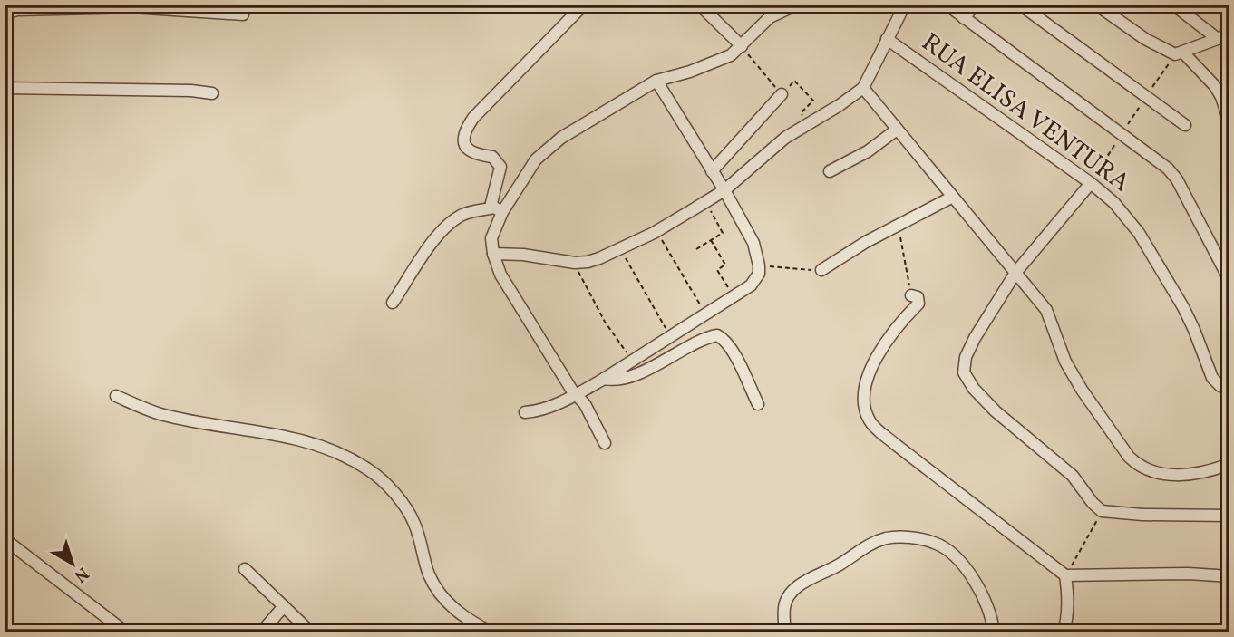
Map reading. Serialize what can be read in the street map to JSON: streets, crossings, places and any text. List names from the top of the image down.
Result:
{
  "streets": {
    "street": ["RUA ELISA VENTURA"]
  },
  "north": "bottom right"
}
